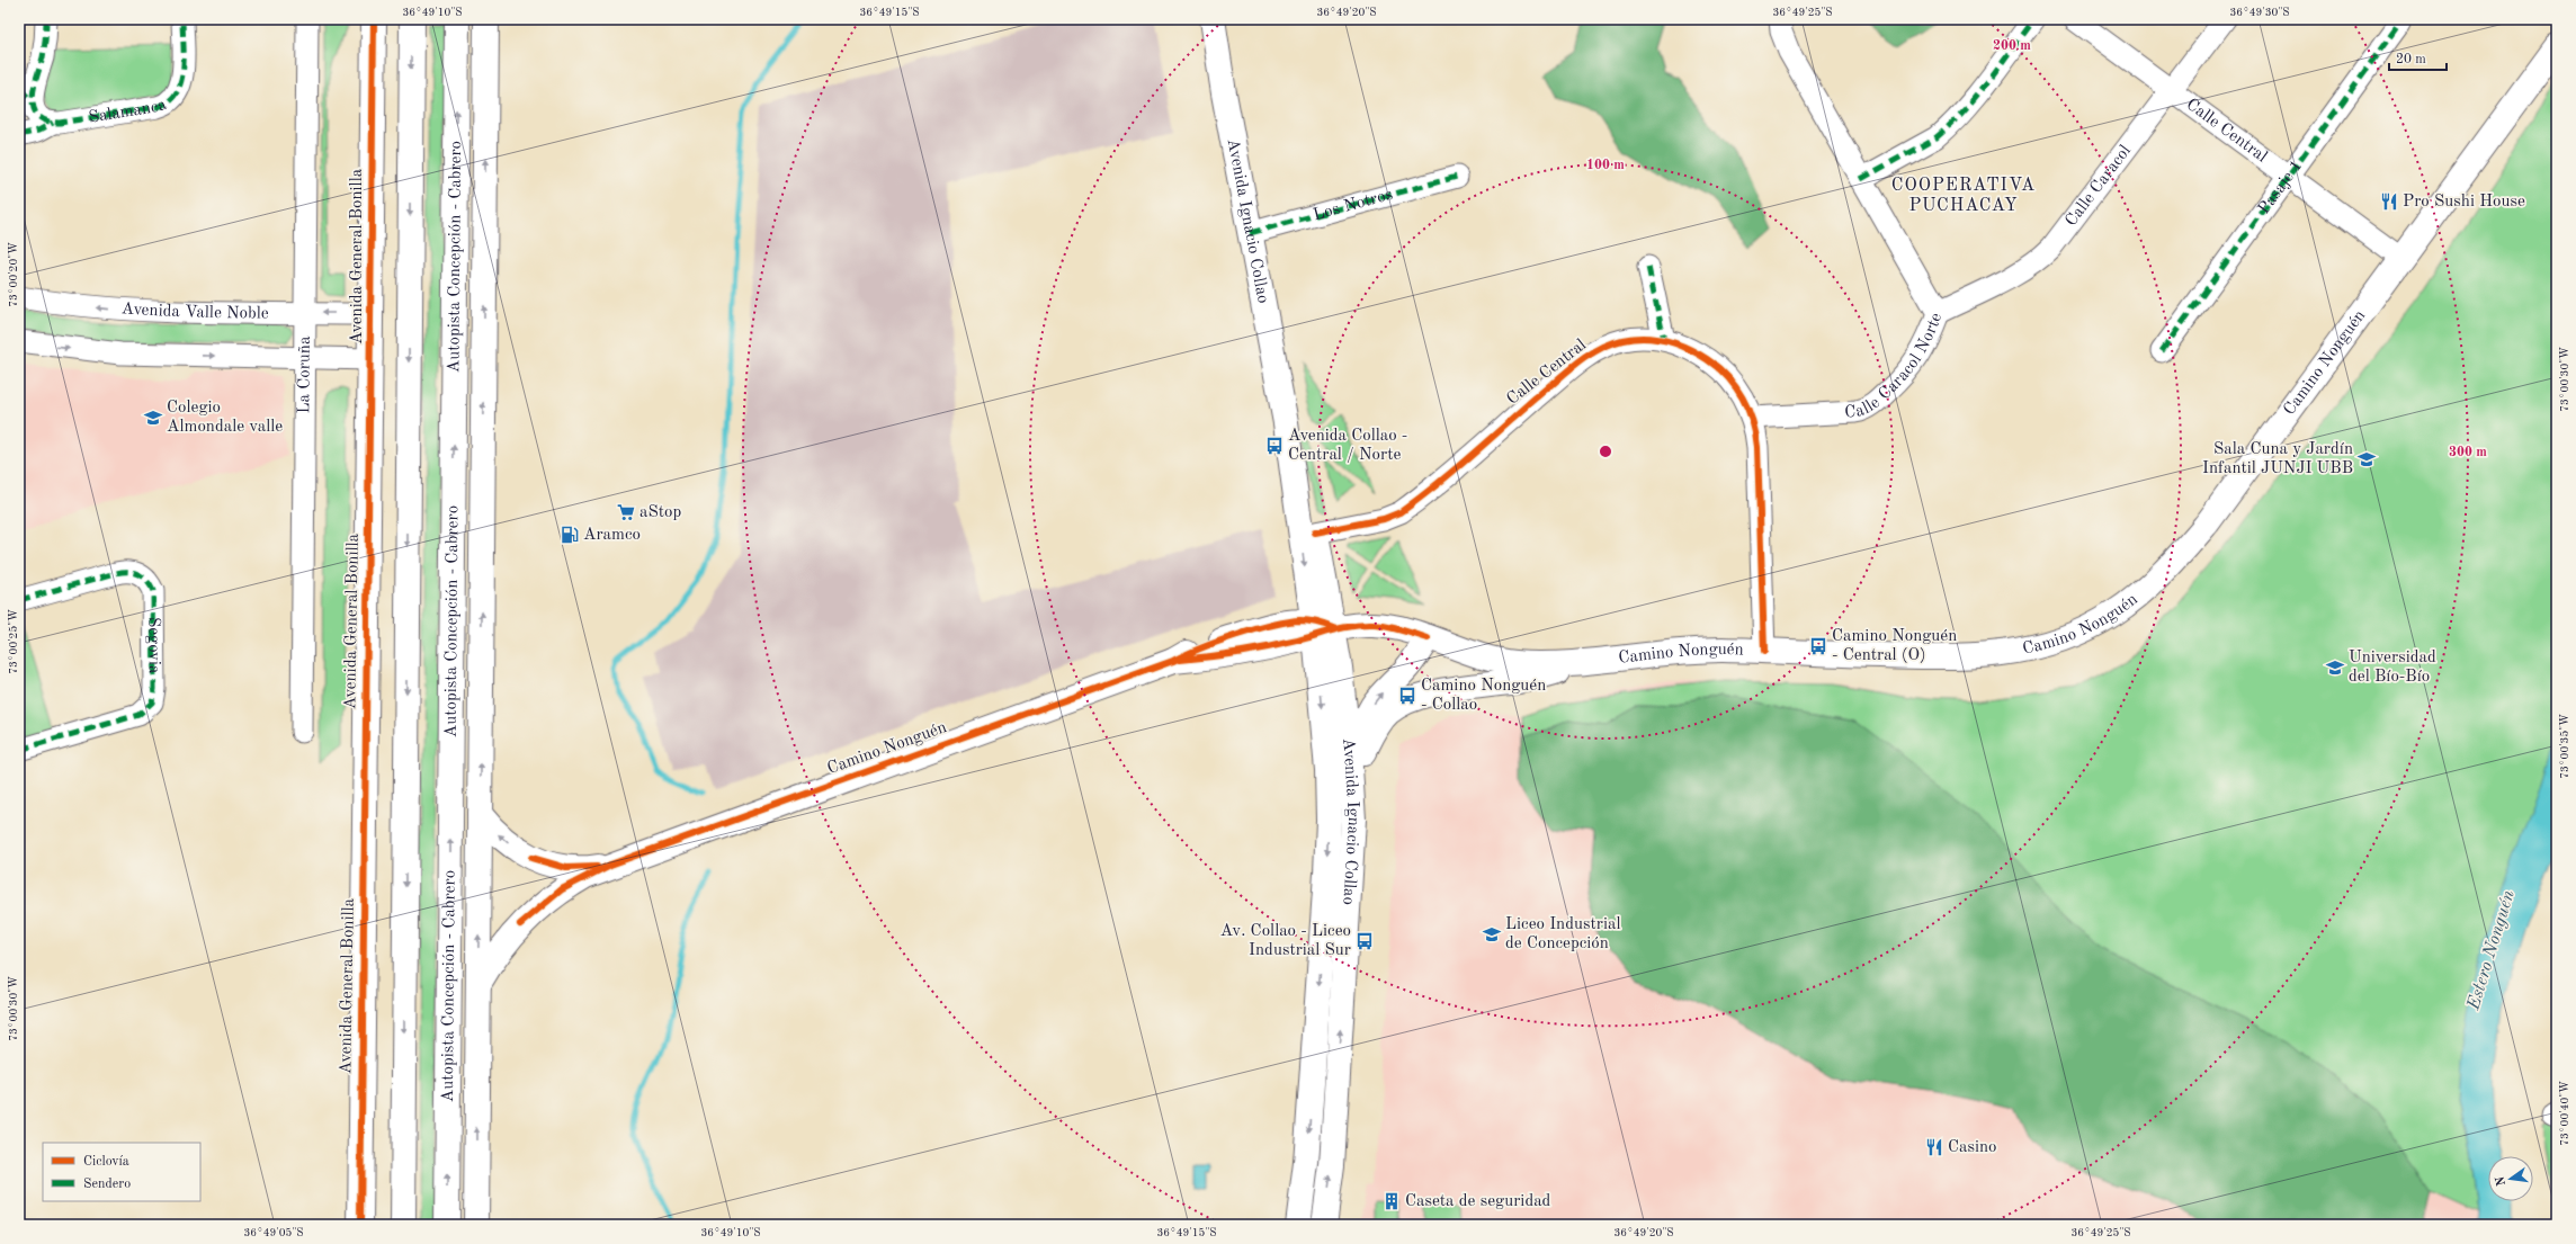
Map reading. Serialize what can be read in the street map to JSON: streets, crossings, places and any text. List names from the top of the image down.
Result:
{
  "streets": {
    "main road": [
      "Avenida Ignacio Collao",
      "Avenida General Bonilla",
      "Autopista Concepción - Cabrero",
      "Camino Nonguén"
    ],
    "street": [
      "Salamanca",
      "Calle Central",
      "Calle Caracol",
      "Pasaje 1",
      "Los Notros",
      "Avenida Valle Noble",
      "Calle Caracol Norte",
      "La Coruña",
      "Segovia"
    ]
  },
  "crossings": [
    ["Calle Central", "Calle Caracol"],
    ["Calle Central", "Pasaje 1"],
    ["Calle Central", "Avenida Ignacio Collao"],
    ["Calle Central", "Calle Caracol Norte"],
    ["Calle Central", "Camino Nonguén"],
    ["Calle Caracol", "Calle Caracol Norte"],
    ["Los Notros", "Avenida Ignacio Collao"],
    ["Avenida Ignacio Collao", "Camino Nonguén"],
    ["Avenida General Bonilla", "Avenida Valle Noble"],
    ["Avenida Valle Noble", "La Coruña"]
  ],
  "districts": ["COOPERATIVA PUCHACAY"],
  "water": ["Estero Nonguén"],
  "places": {
    "restaurant": ["Pro Sushi House", "Casino"],
    "school or university": [
      "Colegio Almondale valle",
      "Sala Cuna y Jardín Infantil JUNJI UBB",
      "Universidad del Bío-Bío",
      "Liceo Industrial de Concepción"
    ],
    "bus stop": [
      "Avenida Collao - Central / Norte",
      "Camino Nonguén - Central (O)",
      "Camino Nonguén - Collao",
      "Av. Collao - Liceo Industrial Sur"
    ],
    "supermarket": ["aStop"],
    "fuel station": ["Aramco"],
    "building": ["Caseta de seguridad"]
  },
  "legend": ["Ciclovía", "Sendero"],
  "scale_bar": "20 m",
  "north": "left",
  "coordinates": [
    "36°49'10\"S",
    "36°49'15\"S",
    "36°49'20\"S",
    "36°49'25\"S",
    "36°49'30\"S",
    "73°00'20\"W",
    "73°00'30\"W",
    "73°00'25\"W",
    "73°00'35\"W",
    "73°00'40\"W",
    "36°49'05\"S"
  ],
  "rings": ["200 m", "100 m", "300 m"]
}
